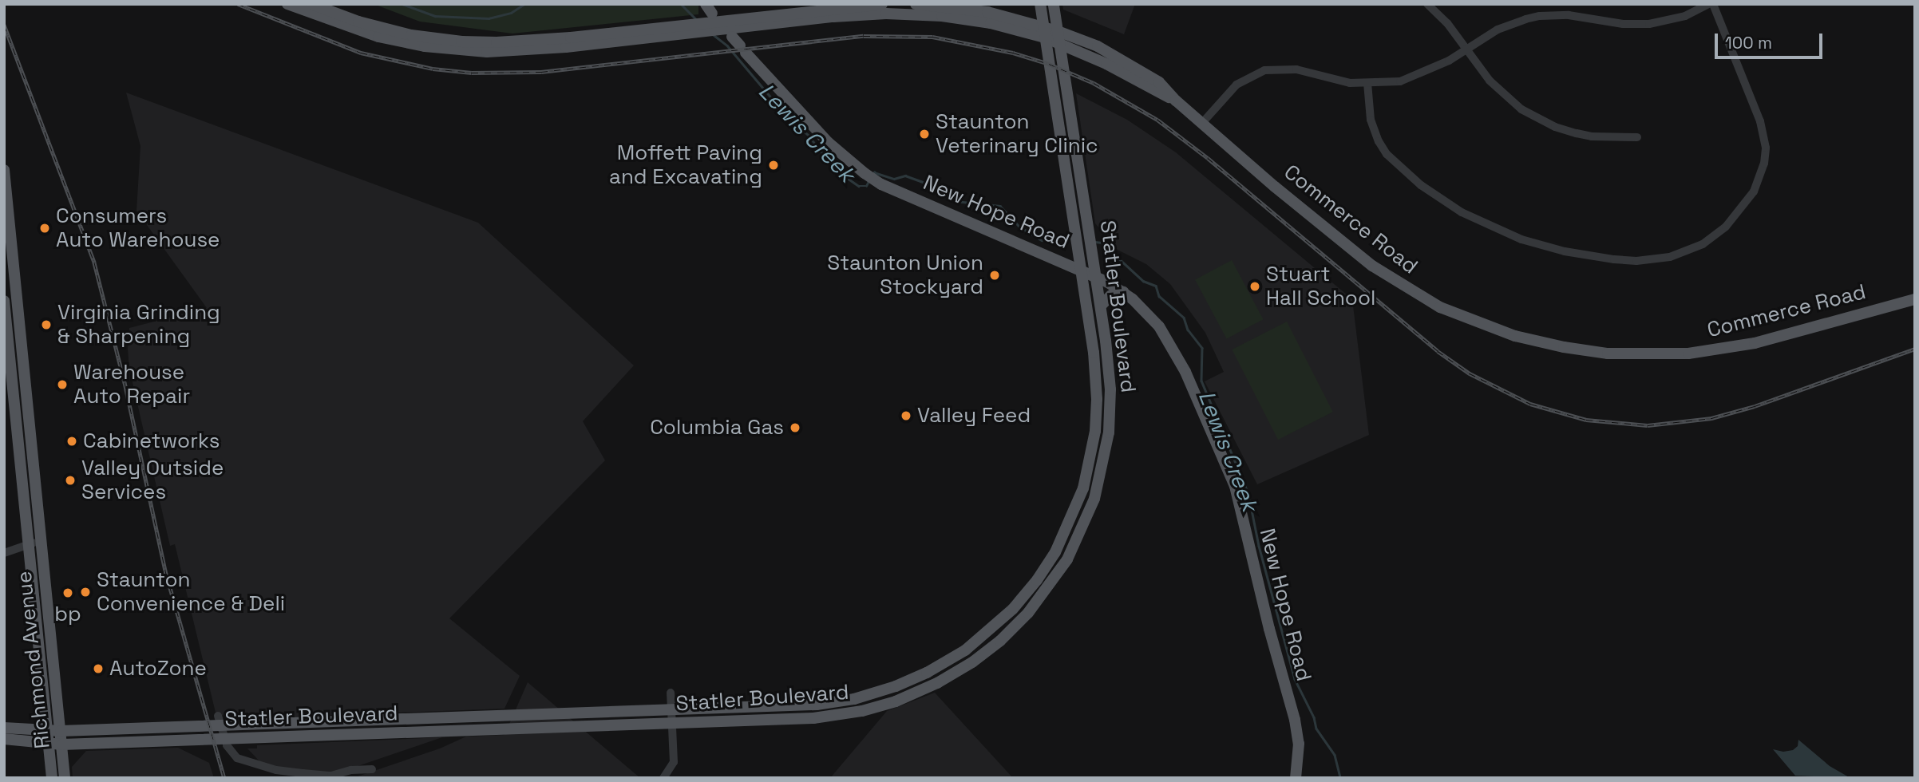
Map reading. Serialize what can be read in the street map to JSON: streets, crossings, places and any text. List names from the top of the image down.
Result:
{
  "streets": {
    "main road": [
      "New Hope Road",
      "Commerce Road",
      "Statler Boulevard",
      "Richmond Avenue"
    ]
  },
  "crossings": [
    ["New Hope Road", "Statler Boulevard"],
    ["Commerce Road", "Statler Boulevard"],
    ["Statler Boulevard", "Richmond Avenue"]
  ],
  "water": ["Lewis Creek"],
  "places": [
    "Staunton Veterinary Clinic",
    "Moffett Paving and Excavating",
    "Consumers Auto Warehouse",
    "Staunton Union Stockyard",
    "Stuart Hall School",
    "Virginia Grinding & Sharpening",
    "Warehouse Auto Repair",
    "Valley Feed",
    "Columbia Gas",
    "Cabinetworks",
    "Valley Outside Services",
    "Staunton Convenience & Deli",
    "bp",
    "AutoZone"
  ],
  "scale_bar": "100 m"
}
